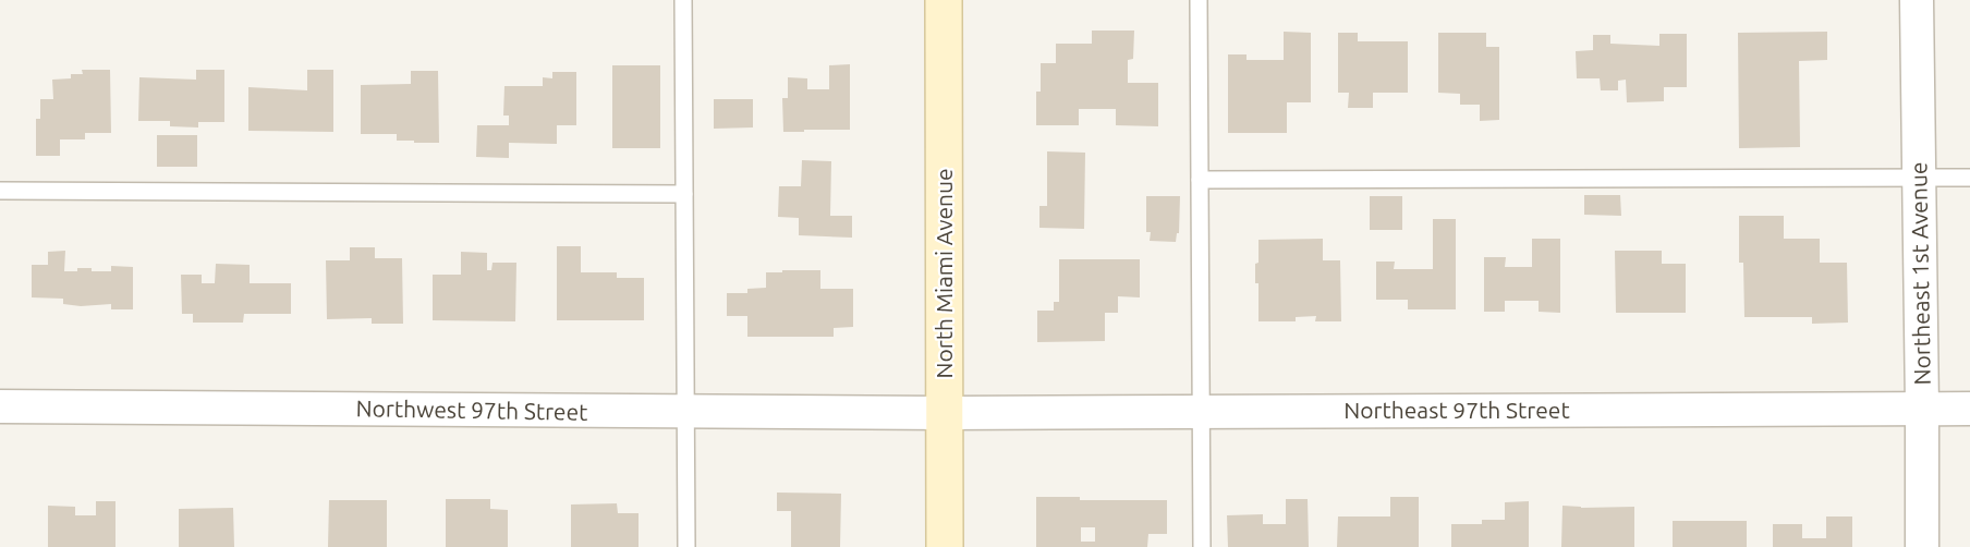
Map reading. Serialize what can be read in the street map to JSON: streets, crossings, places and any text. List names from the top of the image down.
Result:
{
  "streets": {
    "main road": ["North Miami Avenue"],
    "street": ["Northeast 1st Avenue", "Northwest 97th Street", "Northeast 97th Street"]
  },
  "crossings": [
    ["North Miami Avenue", "Northwest 97th Street"],
    ["North Miami Avenue", "Northeast 97th Street"],
    ["Northeast 1st Avenue", "Northeast 97th Street"],
    ["Northwest 97th Street", "Northeast 97th Street"]
  ]
}
